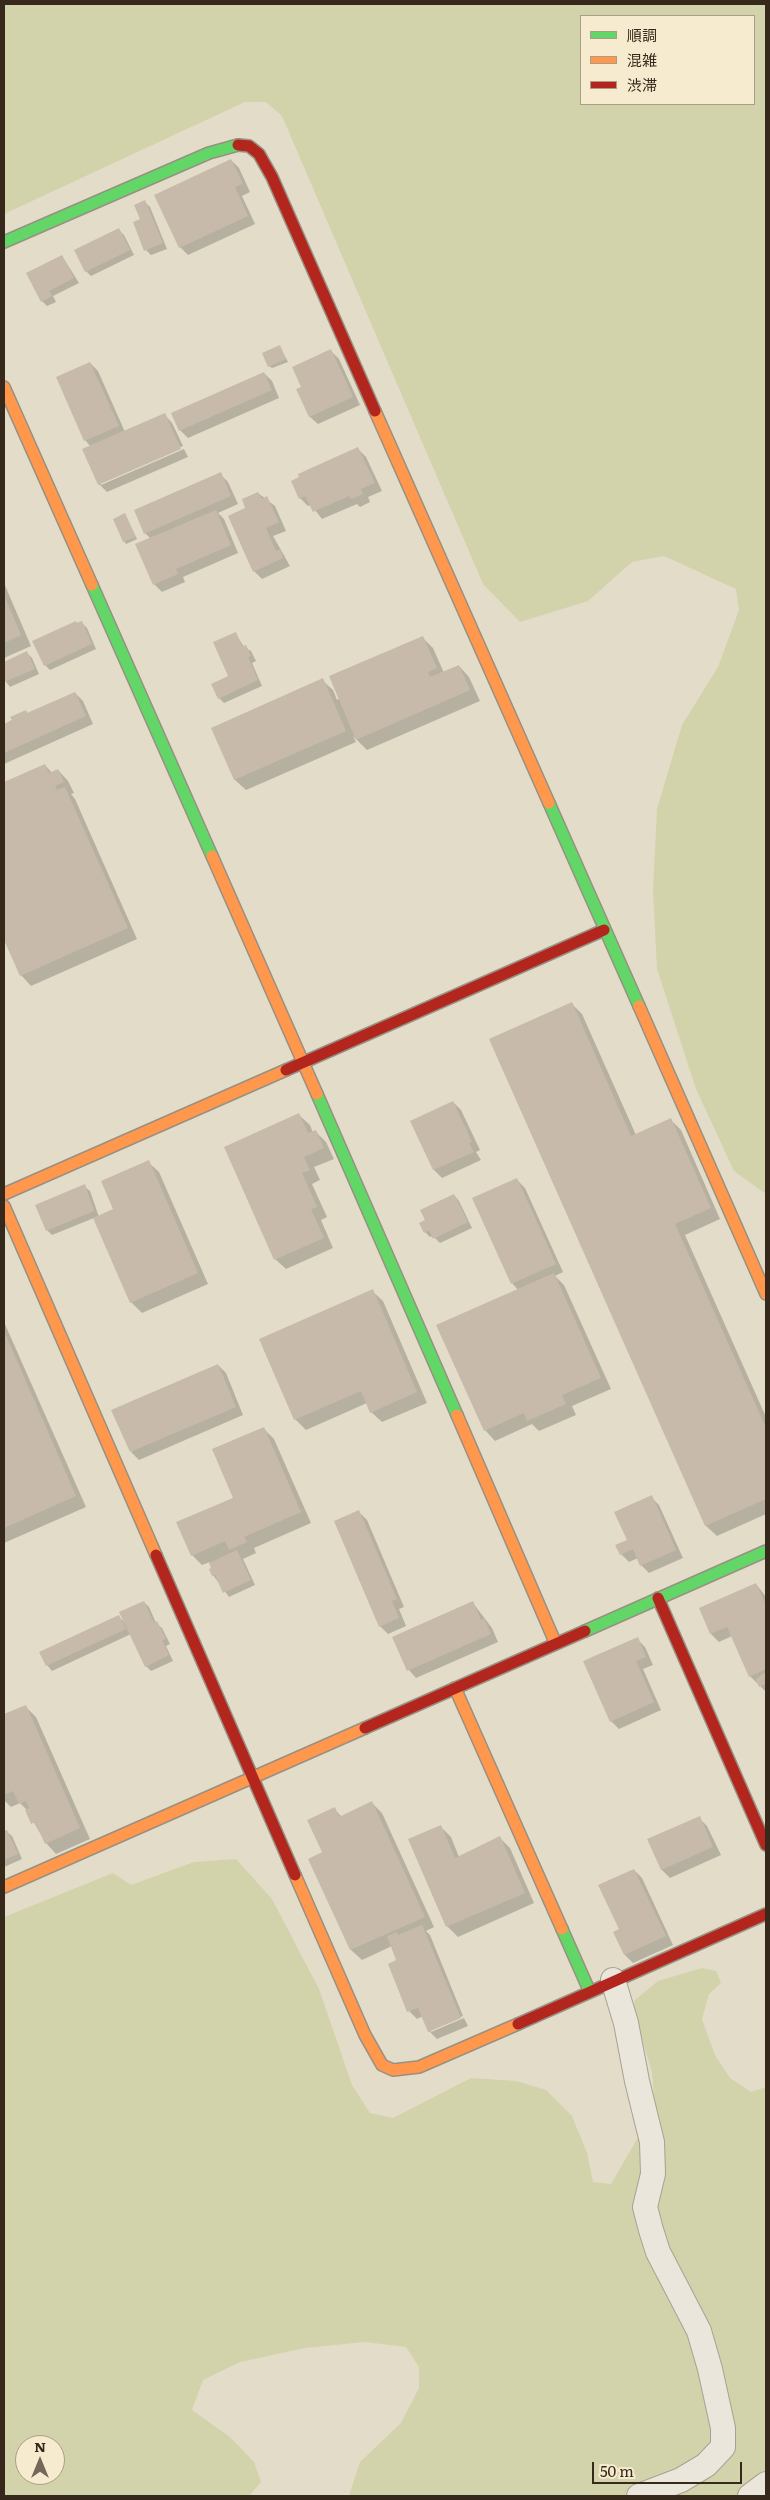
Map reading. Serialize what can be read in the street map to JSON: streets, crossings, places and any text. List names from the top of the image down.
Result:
{
  "legend": ["順調", "混雑", "渋滞"],
  "scale_bar": "50 m",
  "north": "top"
}
